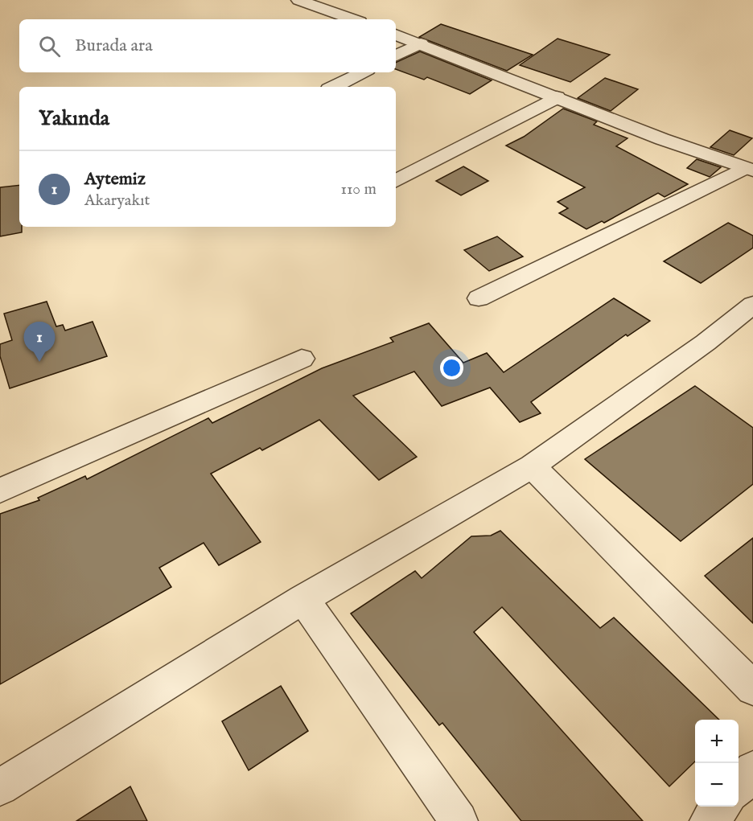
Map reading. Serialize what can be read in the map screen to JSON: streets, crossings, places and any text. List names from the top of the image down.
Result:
{
  "page": {
    "search": "Burada ara",
    "heading": "Yakında",
    "list": [
      {
        "mark": "1",
        "name": "Aytemiz",
        "note": "Akaryakıt",
        "value": "110 m"
      }
    ],
    "pins": "1",
    "map_buttons": ["+", "−"]
  }
}
